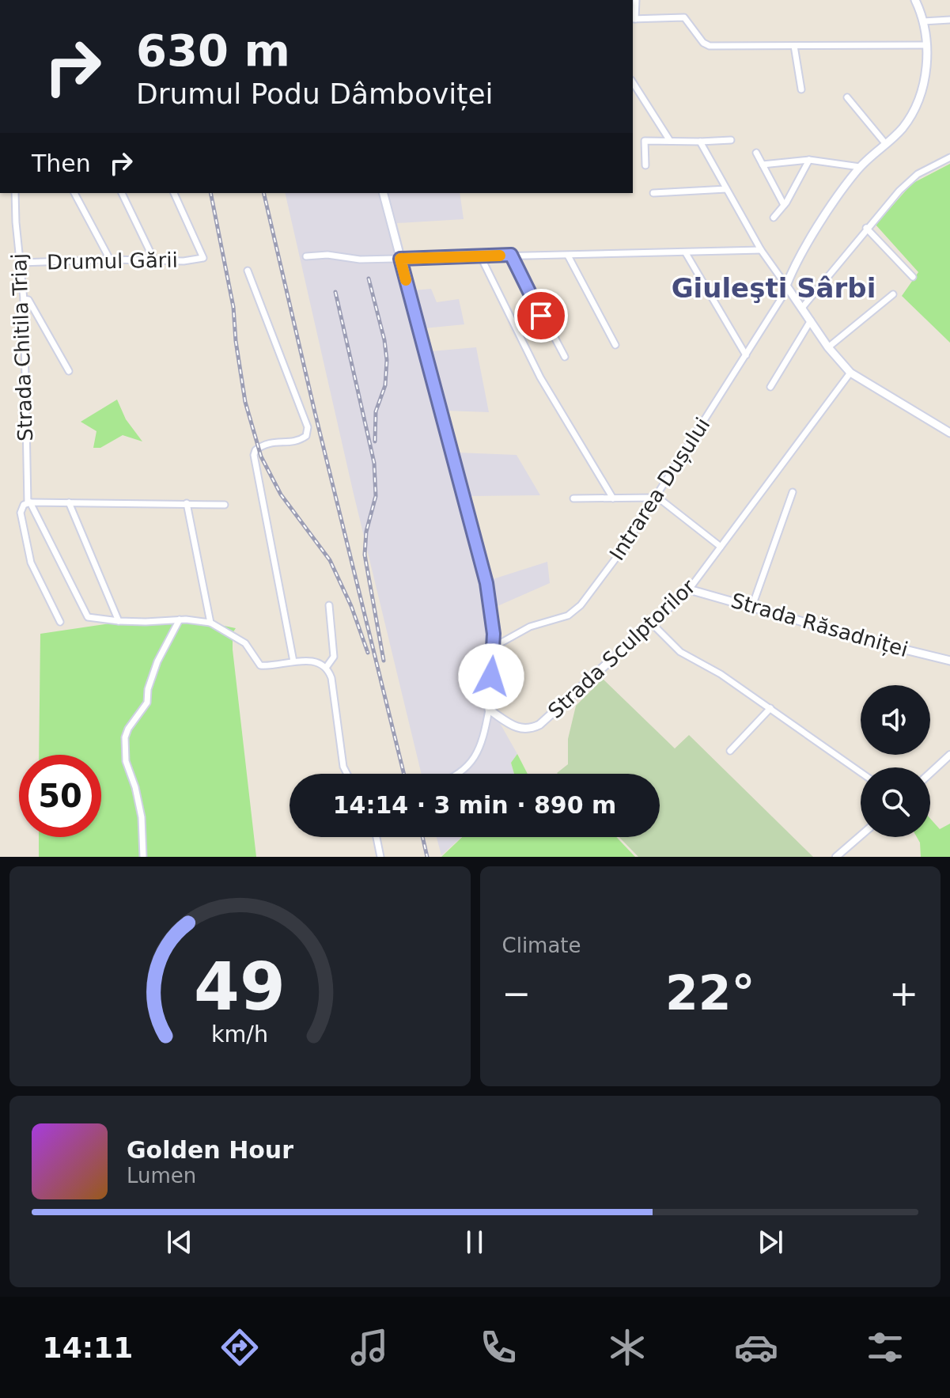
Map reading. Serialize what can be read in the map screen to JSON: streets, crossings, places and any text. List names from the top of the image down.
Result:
{
  "streets": {
    "main road": ["Strada Răsadniței", "Strada Sculptorilor"],
    "street": ["Drumul Gării", "Strada Chitila Triaj", "Intrarea Dușului"]
  },
  "crossings": [
    ["Drumul Gării", "Strada Chitila Triaj"],
    ["Strada Răsadniței", "Strada Sculptorilor"]
  ],
  "districts": ["Giuleşti Sârbi"],
  "page": {
    "turn": ["630 m", "Drumul Podu Dâmboviței"],
    "then": "Then",
    "limit": "50",
    "trip": "14:14 · 3 min · 890 m",
    "tile": "Climate",
    "heat": ["−", "22°", "+"],
    "song": ["Golden Hour", "Lumen"],
    "tabs": "14:11",
    "gauge": ["49", "km/h"]
  }
}
